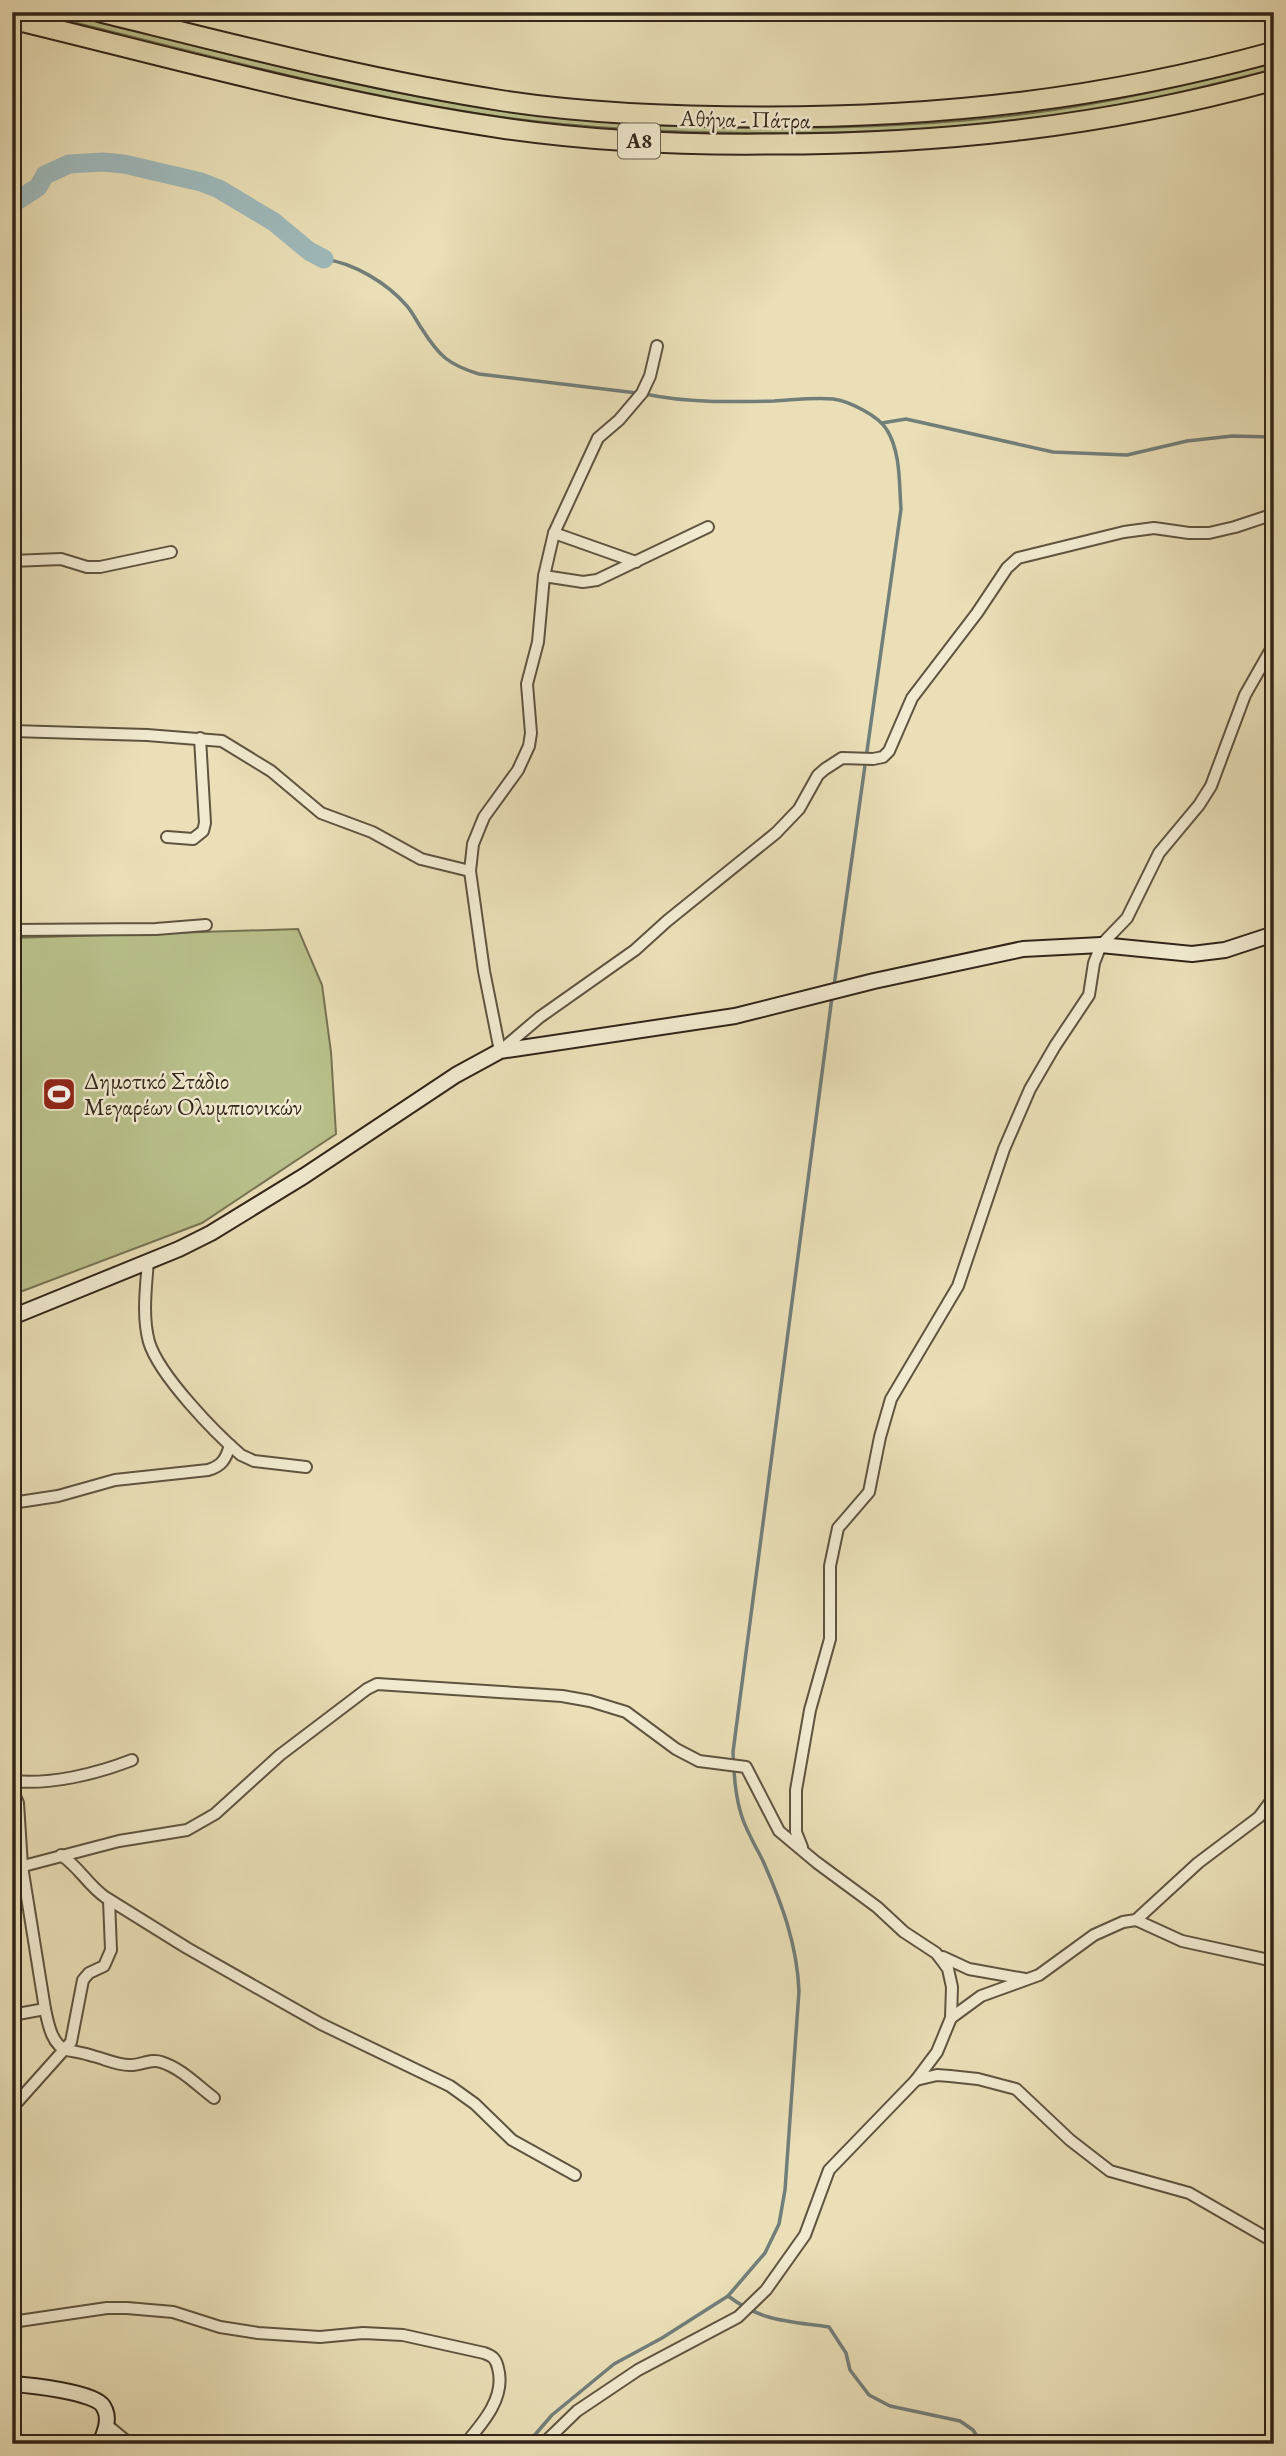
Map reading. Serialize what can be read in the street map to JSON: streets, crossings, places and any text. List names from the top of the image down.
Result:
{
  "streets": {
    "highway": ["Αθήνα - Πάτρα", "Α8"]
  },
  "places": {
    "sports": ["Δημοτικό Στάδιο Μεγαρέων Ολυμπιονικών"]
  }
}
